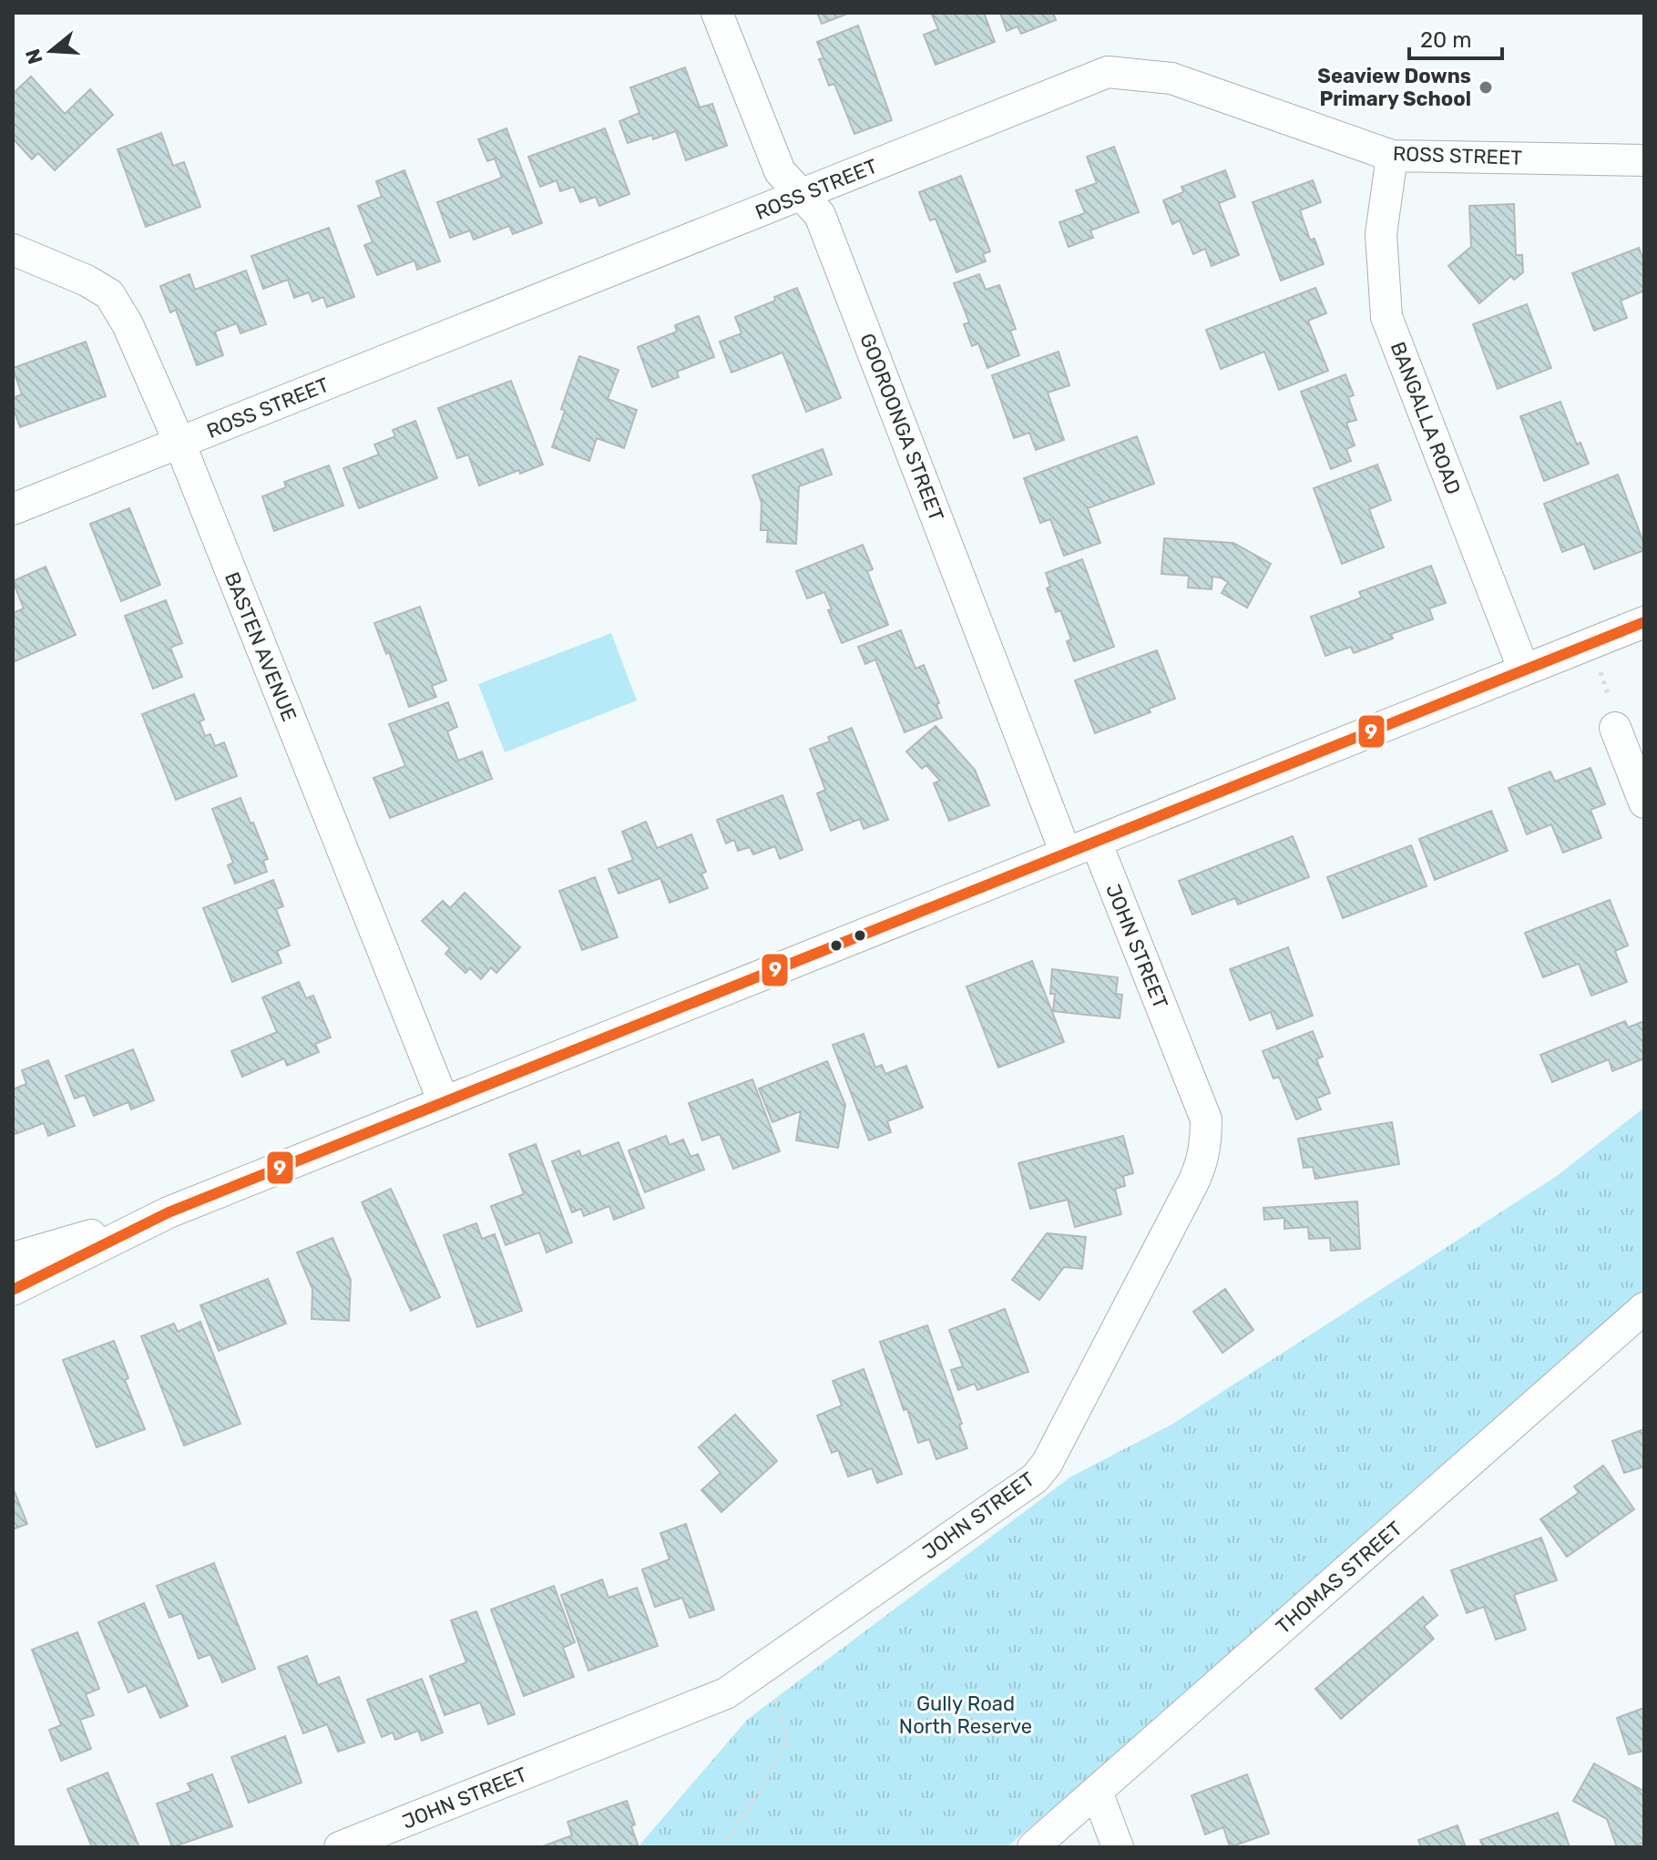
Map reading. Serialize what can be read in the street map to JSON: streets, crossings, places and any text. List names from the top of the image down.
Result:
{
  "streets": {
    "street": [
      "ROSS STREET",
      "BANGALLA ROAD",
      "GOOROONGA STREET",
      "BASTEN AVENUE",
      "JOHN STREET",
      "THOMAS STREET"
    ]
  },
  "crossings": [
    ["ROSS STREET", "BANGALLA ROAD"],
    ["ROSS STREET", "GOOROONGA STREET"],
    ["ROSS STREET", "BASTEN AVENUE"]
  ],
  "parks": ["Gully Road North Reserve"],
  "places": ["Seaview Downs Primary School"],
  "lines": ["transit line 9"],
  "scale_bar": "20 m",
  "north": "left"
}
